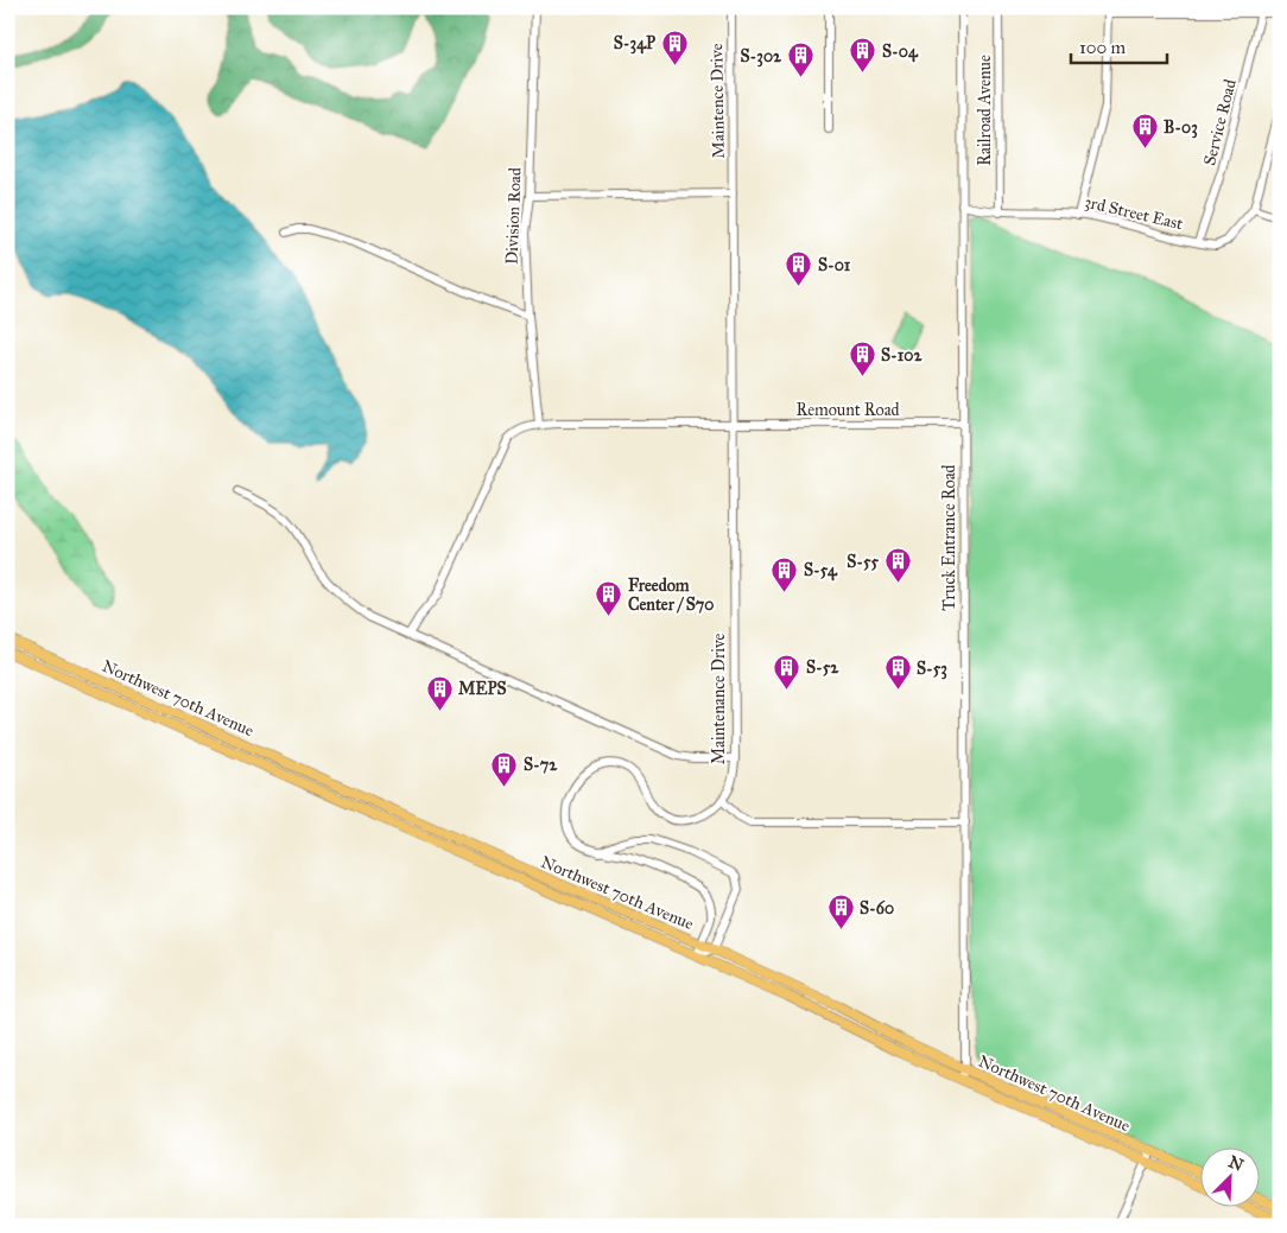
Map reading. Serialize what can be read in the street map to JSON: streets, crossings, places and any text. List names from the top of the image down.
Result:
{
  "streets": {
    "main road": ["Northwest 70th Avenue"],
    "street": [
      "Maintence Drive",
      "Railroad Avenue",
      "Service Road",
      "3rd Street East",
      "Division Road",
      "Remount Road",
      "Truck Entrance Road",
      "Maintenance Drive"
    ]
  },
  "crossings": [
    ["Maintence Drive", "Maintenance Drive"],
    ["Railroad Avenue", "3rd Street East"],
    ["Service Road", "3rd Street East"],
    ["3rd Street East", "Truck Entrance Road"],
    ["Division Road", "Remount Road"],
    ["Remount Road", "Truck Entrance Road"],
    ["Remount Road", "Maintenance Drive"],
    ["Truck Entrance Road", "Northwest 70th Avenue"]
  ],
  "places": {
    "building": [
      "S-34P",
      "S-04",
      "S-302",
      "B-03",
      "S-01",
      "S-102",
      "S-55",
      "S-54",
      "Freedom Center / S70",
      "S-52",
      "S-53",
      "MEPS",
      "S-72",
      "S-60"
    ]
  },
  "scale_bar": "100 m",
  "north": "top right"
}
